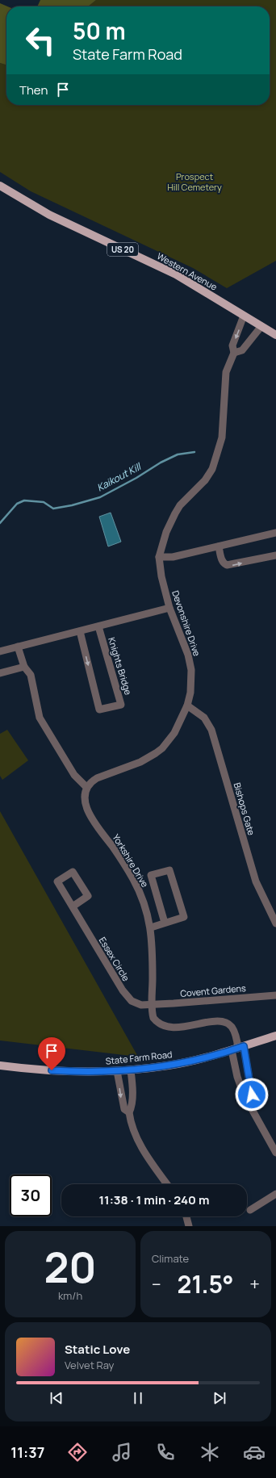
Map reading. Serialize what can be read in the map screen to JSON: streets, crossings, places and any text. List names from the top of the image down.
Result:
{
  "streets": {
    "main road": ["US 20", "Western Avenue", "State Farm Road"],
    "street": [
      "Devonshire Drive",
      "Knights Bridge",
      "Bishops Gate",
      "Yorkshire Drive",
      "Essex Circle",
      "Covent Gardens"
    ]
  },
  "crossings": [
    ["Western Avenue", "Devonshire Drive"],
    ["Devonshire Drive", "Bishops Gate"],
    ["Devonshire Drive", "Yorkshire Drive"],
    ["Yorkshire Drive", "Essex Circle"],
    ["Yorkshire Drive", "Covent Gardens"],
    ["Yorkshire Drive", "State Farm Road"],
    ["Essex Circle", "Covent Gardens"]
  ],
  "water": ["Kaikout Kill"],
  "parks": ["Prospect Hill Cemetery"],
  "page": {
    "turn": ["50 m", "State Farm Road"],
    "then": "Then",
    "limit": "30",
    "trip": "11:38 · 1 min · 240 m",
    "tile": [
      ["20", "km/h"],
      "Climate"
    ],
    "heat": ["−", "21.5°", "+"],
    "song": ["Static Love", "Velvet Ray"],
    "tabs": "11:37"
  }
}
